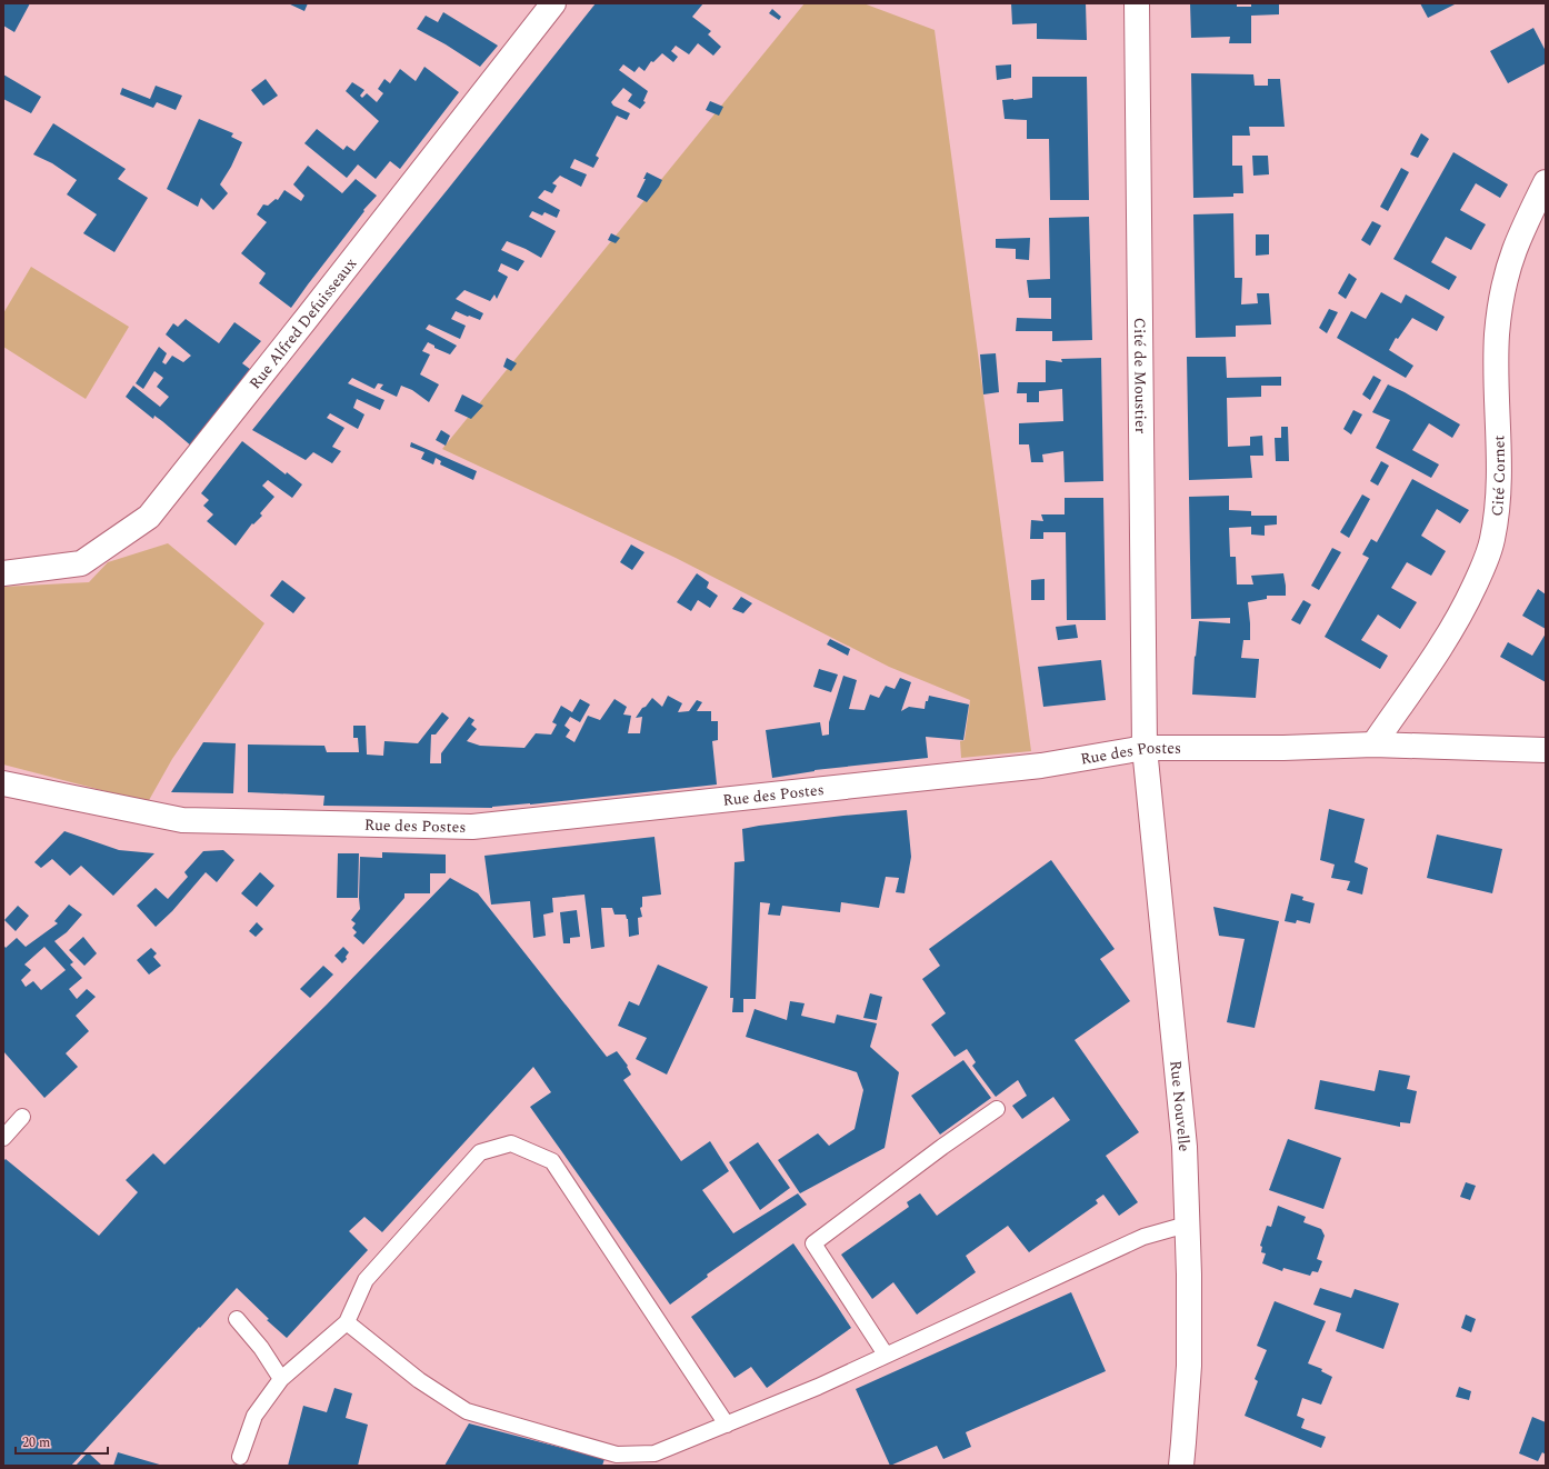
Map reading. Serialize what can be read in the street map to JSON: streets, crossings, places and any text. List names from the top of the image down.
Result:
{
  "streets": {
    "street": [
      "Rue Alfred Defuisseaux",
      "Cité de Moustier",
      "Cité Cornet",
      "Rue des Postes",
      "Rue Nouvelle"
    ]
  },
  "crossings": [
    ["Cité de Moustier", "Rue des Postes"],
    ["Cité de Moustier", "Rue Nouvelle"],
    ["Cité Cornet", "Rue des Postes"],
    ["Rue des Postes", "Rue Nouvelle"]
  ],
  "scale_bar": "20 m"
}
